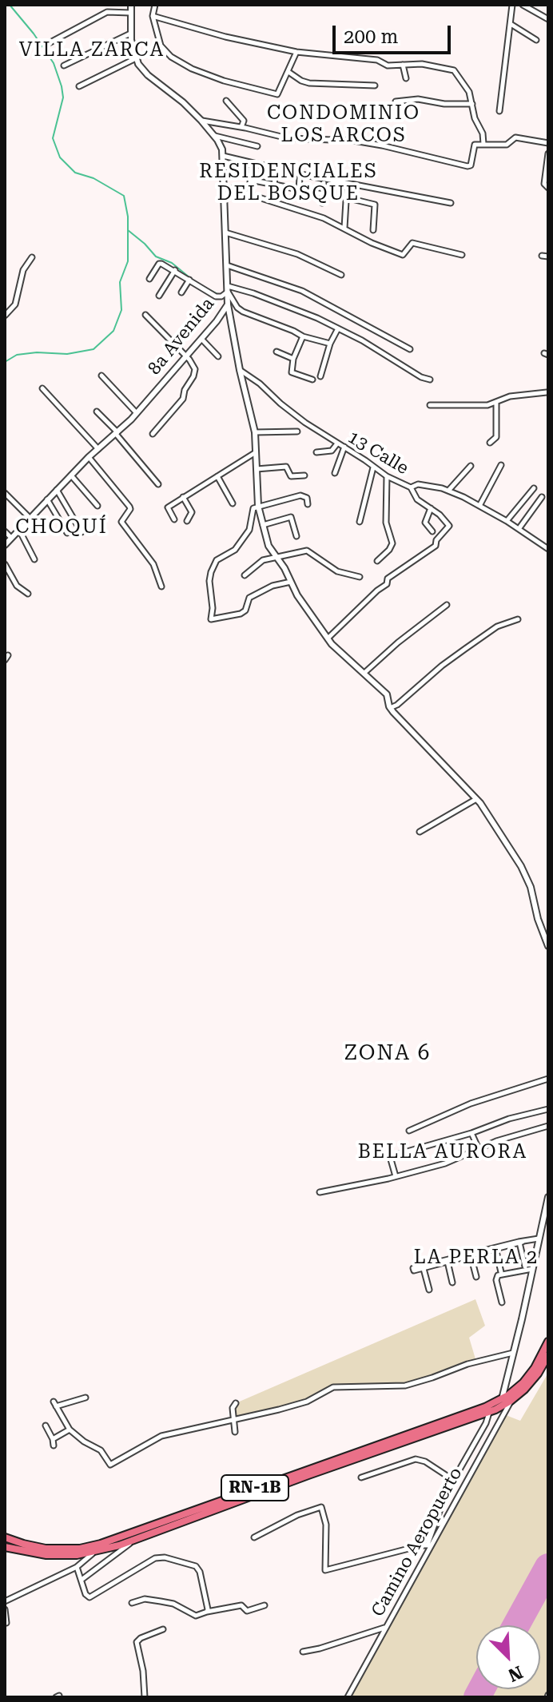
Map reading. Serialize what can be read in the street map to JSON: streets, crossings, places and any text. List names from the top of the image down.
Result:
{
  "streets": {
    "highway": ["RN-1B"],
    "street": ["8a Avenida", "13 Calle", "Camino Aeropuerto"]
  },
  "crossings": [
    ["RN-1B", "Camino Aeropuerto"]
  ],
  "districts": [
    "VILLA ZARCA",
    "CONDOMINIO LOS ARCOS",
    "RESIDENCIALES DEL BOSQUE",
    "CHOQUÍ",
    "ZONA 6",
    "BELLA AURORA",
    "LA PERLA 2"
  ],
  "scale_bar": "200 m",
  "north": "bottom right"
}
